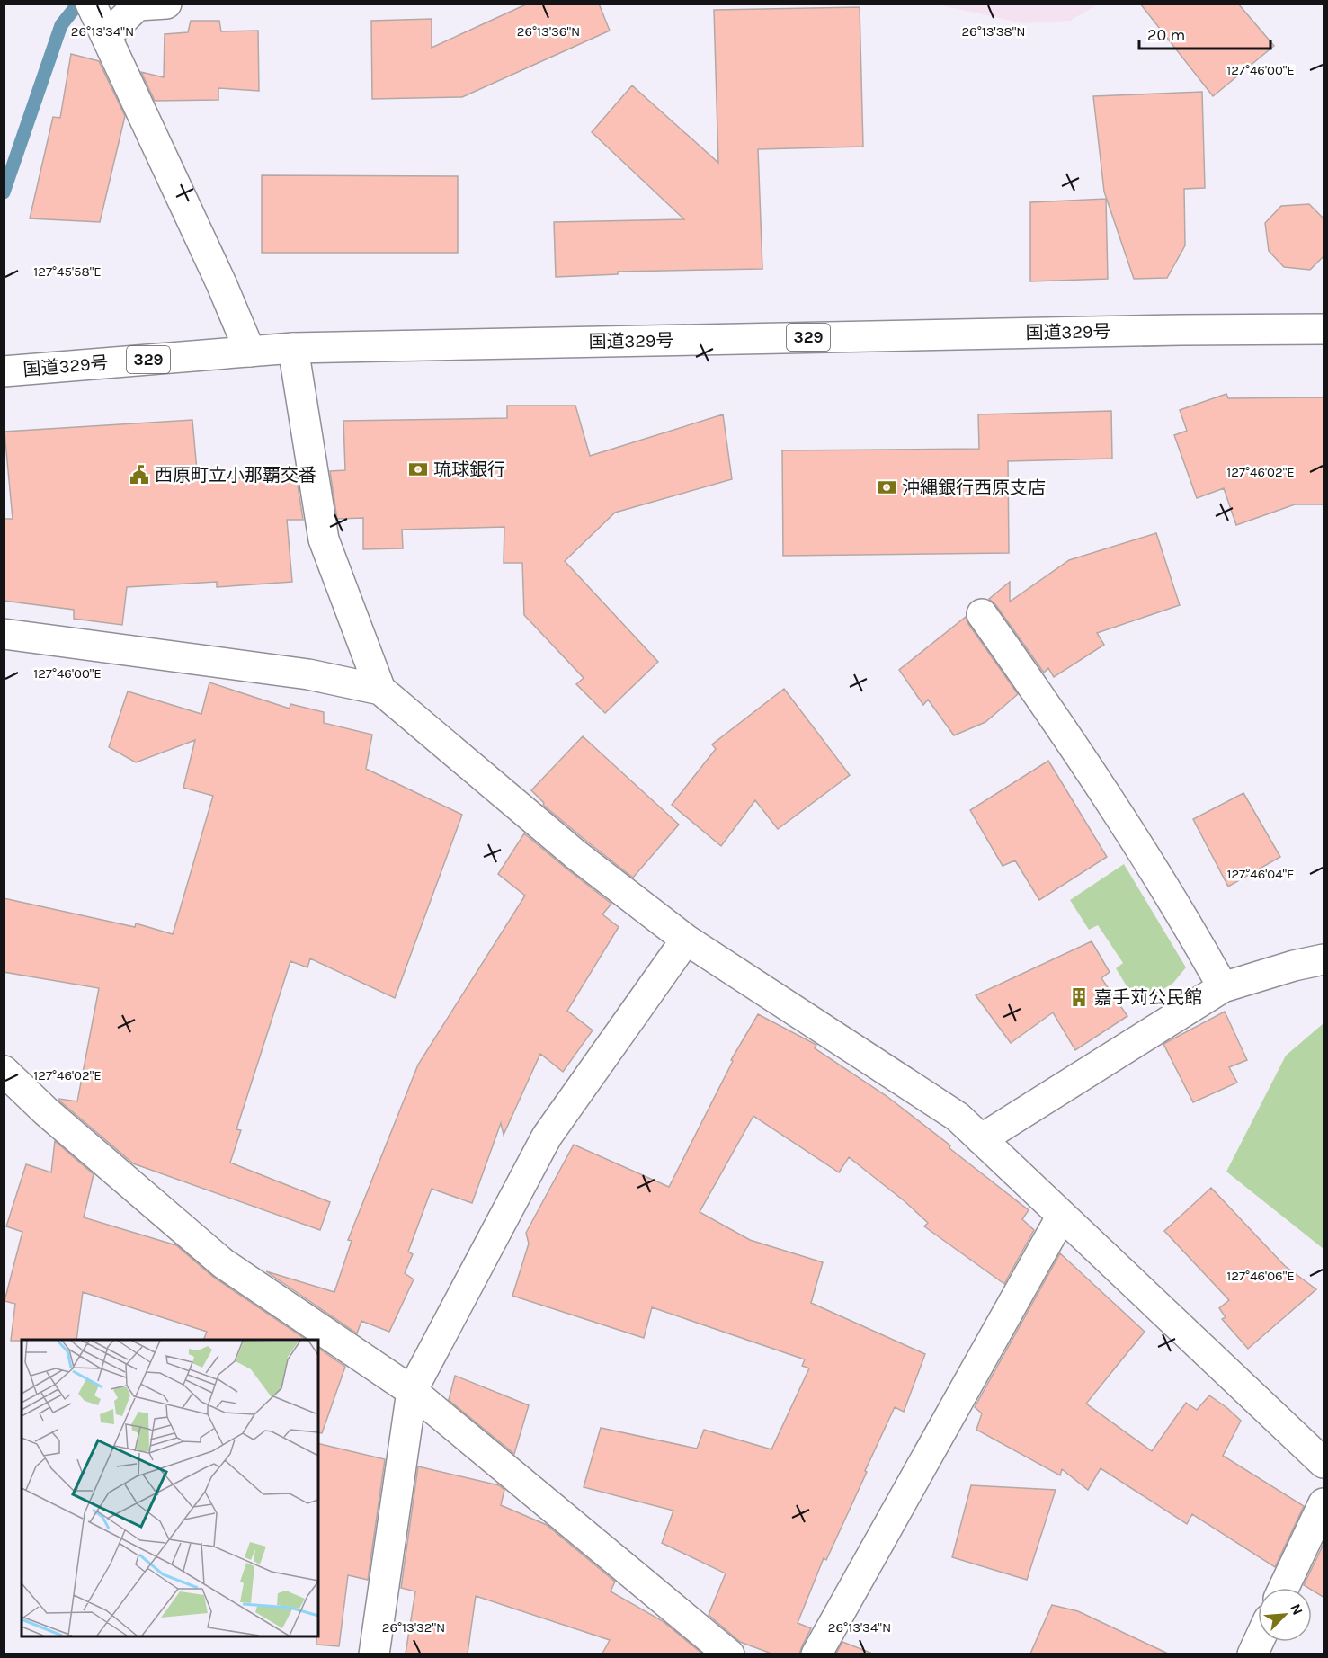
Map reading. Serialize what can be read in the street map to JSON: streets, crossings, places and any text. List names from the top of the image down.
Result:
{
  "streets": {
    "main road": ["国道329号", "329"]
  },
  "places": {
    "bank": ["琉球銀行", "沖縄銀行西原支店"],
    "public building": ["西原町立小那覇交番"],
    "building": ["嘉手苅公民館"]
  },
  "scale_bar": "20 m",
  "north": "top right",
  "coordinates": [
    "26°13'34\"N",
    "26°13'36\"N",
    "26°13'38\"N",
    "127°46'00\"E",
    "127°45'58\"E",
    "127°46'02\"E",
    "127°46'04\"E",
    "127°46'06\"E",
    "26°13'32\"N"
  ]
}
